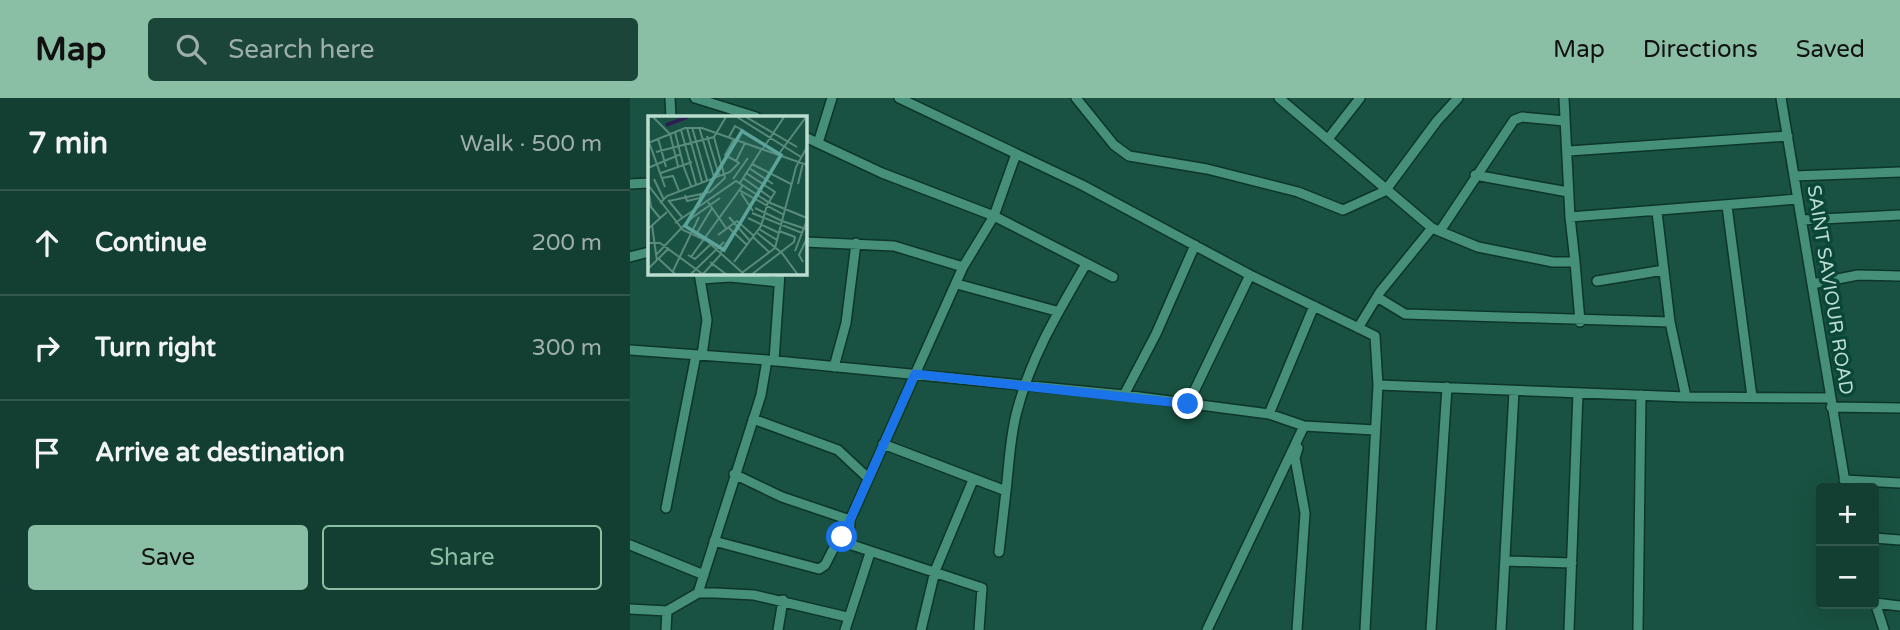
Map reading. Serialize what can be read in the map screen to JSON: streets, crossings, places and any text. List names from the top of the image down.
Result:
{
  "streets": {
    "street": ["SAINT SAVIOUR ROAD"]
  },
  "page": {
    "header": "Map",
    "search": "Search here",
    "nav": ["Map", "Directions", "Saved"],
    "heading": ["7 min", "Walk · 500 m"],
    "list": [
      ["Continue", "200 m"],
      ["Turn right", "300 m"],
      "Arrive at destination"
    ],
    "map_buttons": ["+", "−"],
    "buttons": ["Save", "Share"]
  }
}
